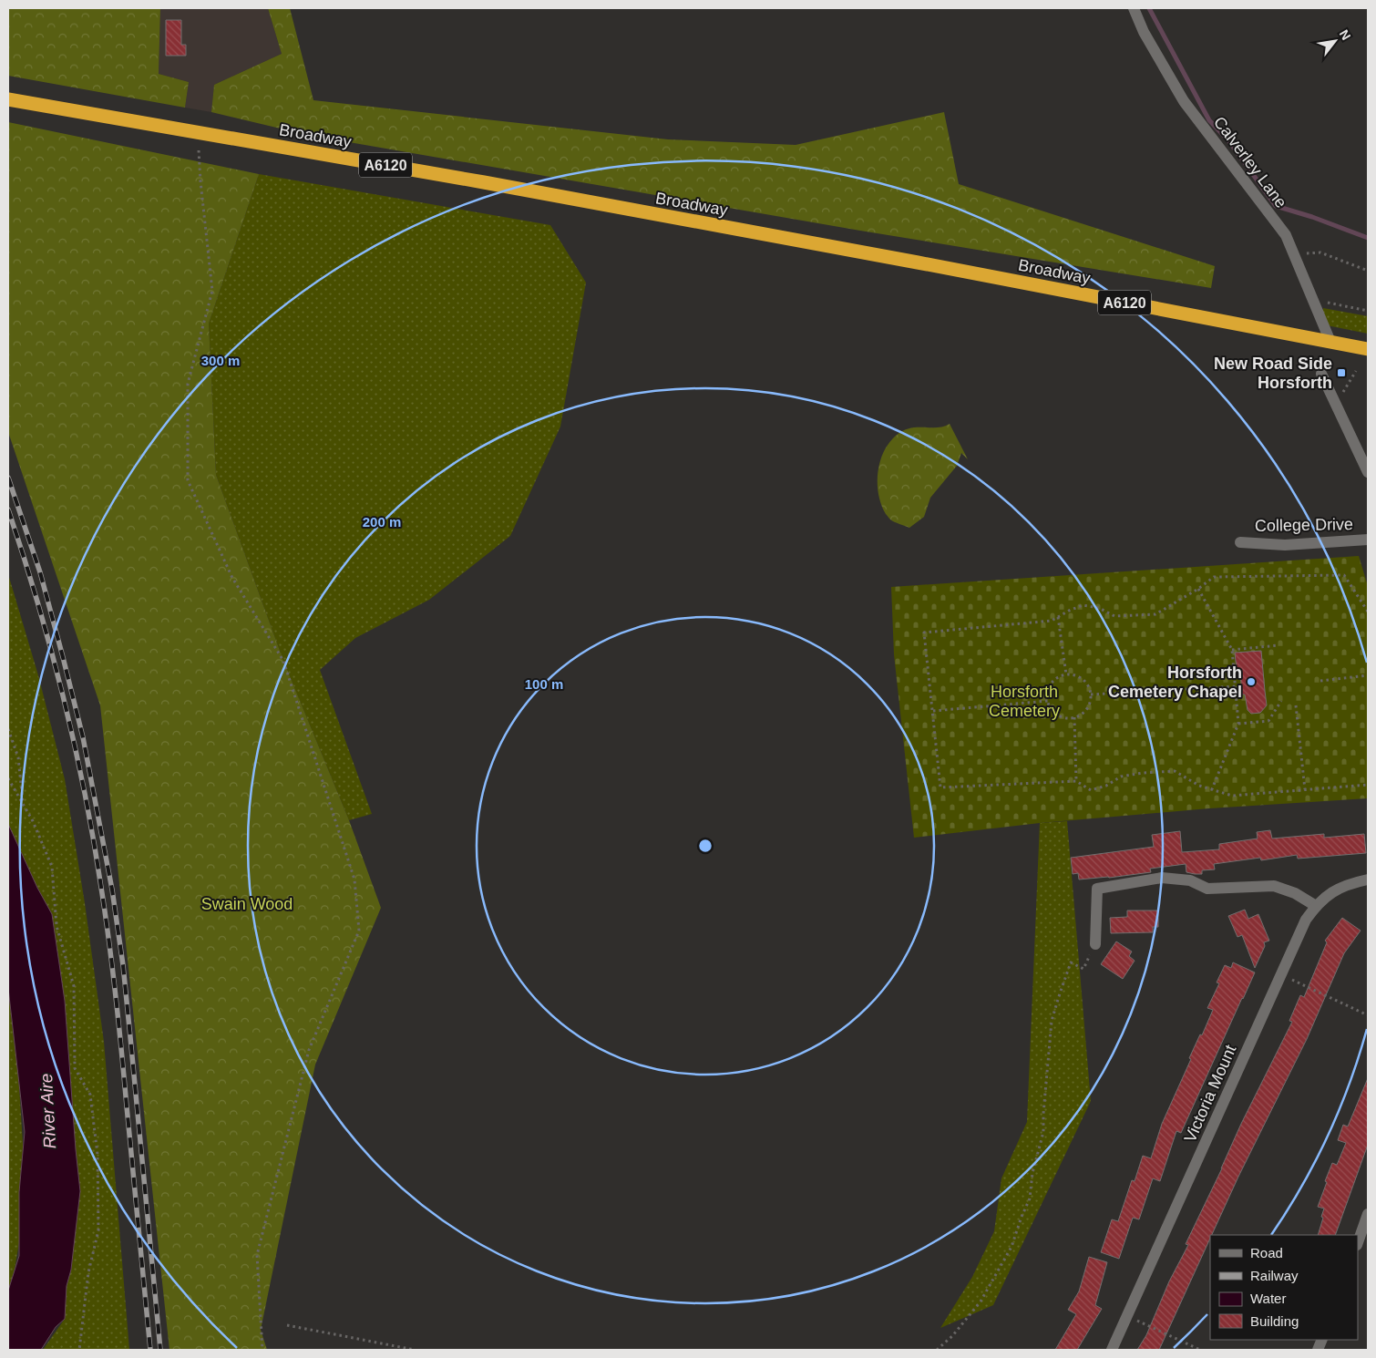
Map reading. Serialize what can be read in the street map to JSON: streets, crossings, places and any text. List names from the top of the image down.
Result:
{
  "streets": {
    "highway": ["Broadway", "A6120"],
    "street": ["Calverley Lane", "College Drive", "Victoria Mount"]
  },
  "crossings": [
    ["Broadway", "Calverley Lane"]
  ],
  "water": ["River Aire"],
  "parks": ["Horsforth Cemetery", "Swain Wood"],
  "places": {
    "transit": ["New Road Side Horsforth"],
    "other": ["Horsforth Cemetery Chapel"]
  },
  "legend": [
    "Road",
    "Railway",
    "Water",
    "Building"
  ],
  "north": "top right",
  "rings": ["300 m", "200 m", "100 m"]
}
